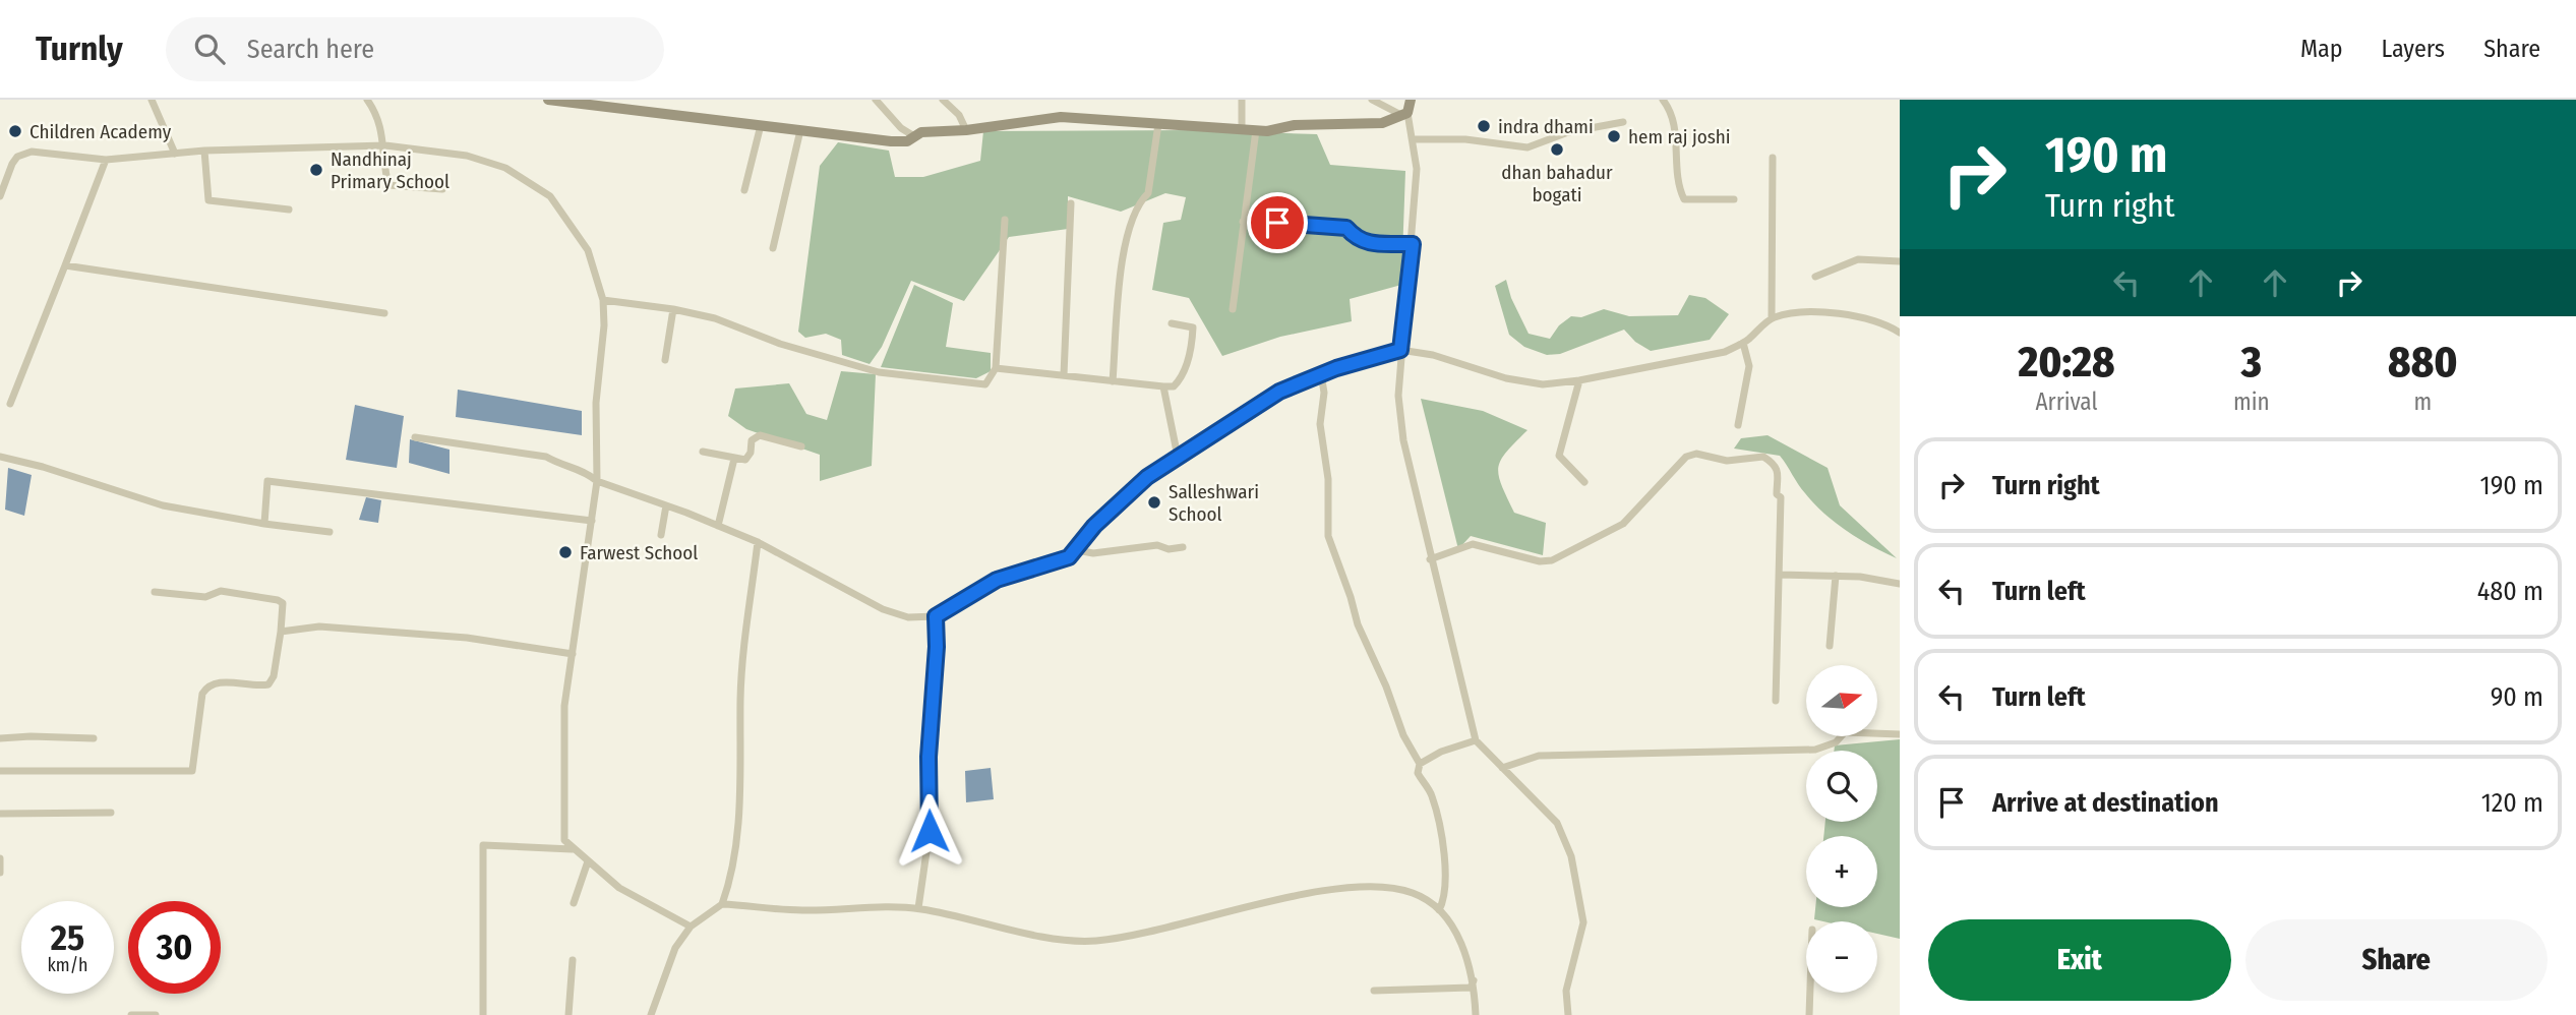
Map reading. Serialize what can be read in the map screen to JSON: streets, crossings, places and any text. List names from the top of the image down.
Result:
{
  "places": [
    "indra dhami",
    "Children Academy",
    "hem raj joshi",
    "dhan bahadur bogati",
    "Nandhinaj Primary School",
    "Salleshwari School",
    "Farwest School"
  ],
  "north": "right",
  "page": {
    "header": "Turnly",
    "search": "Search here",
    "nav": ["Map", "Layers", "Share"],
    "turn": ["190 m", "Turn right"],
    "eta": [
      "20:28",
      "Arrival",
      "3",
      "min",
      "880",
      "m"
    ],
    "list": [
      {
        "name": "Turn right",
        "value": "190 m"
      },
      {
        "name": "Turn left",
        "value": "480 m"
      },
      {
        "name": "Turn left",
        "value": "90 m"
      },
      {
        "name": "Arrive at destination",
        "value": "120 m"
      }
    ],
    "map_buttons": ["+", "−"],
    "speed": "25 km/h",
    "limit": "30",
    "buttons": ["Exit", "Share"]
  }
}
